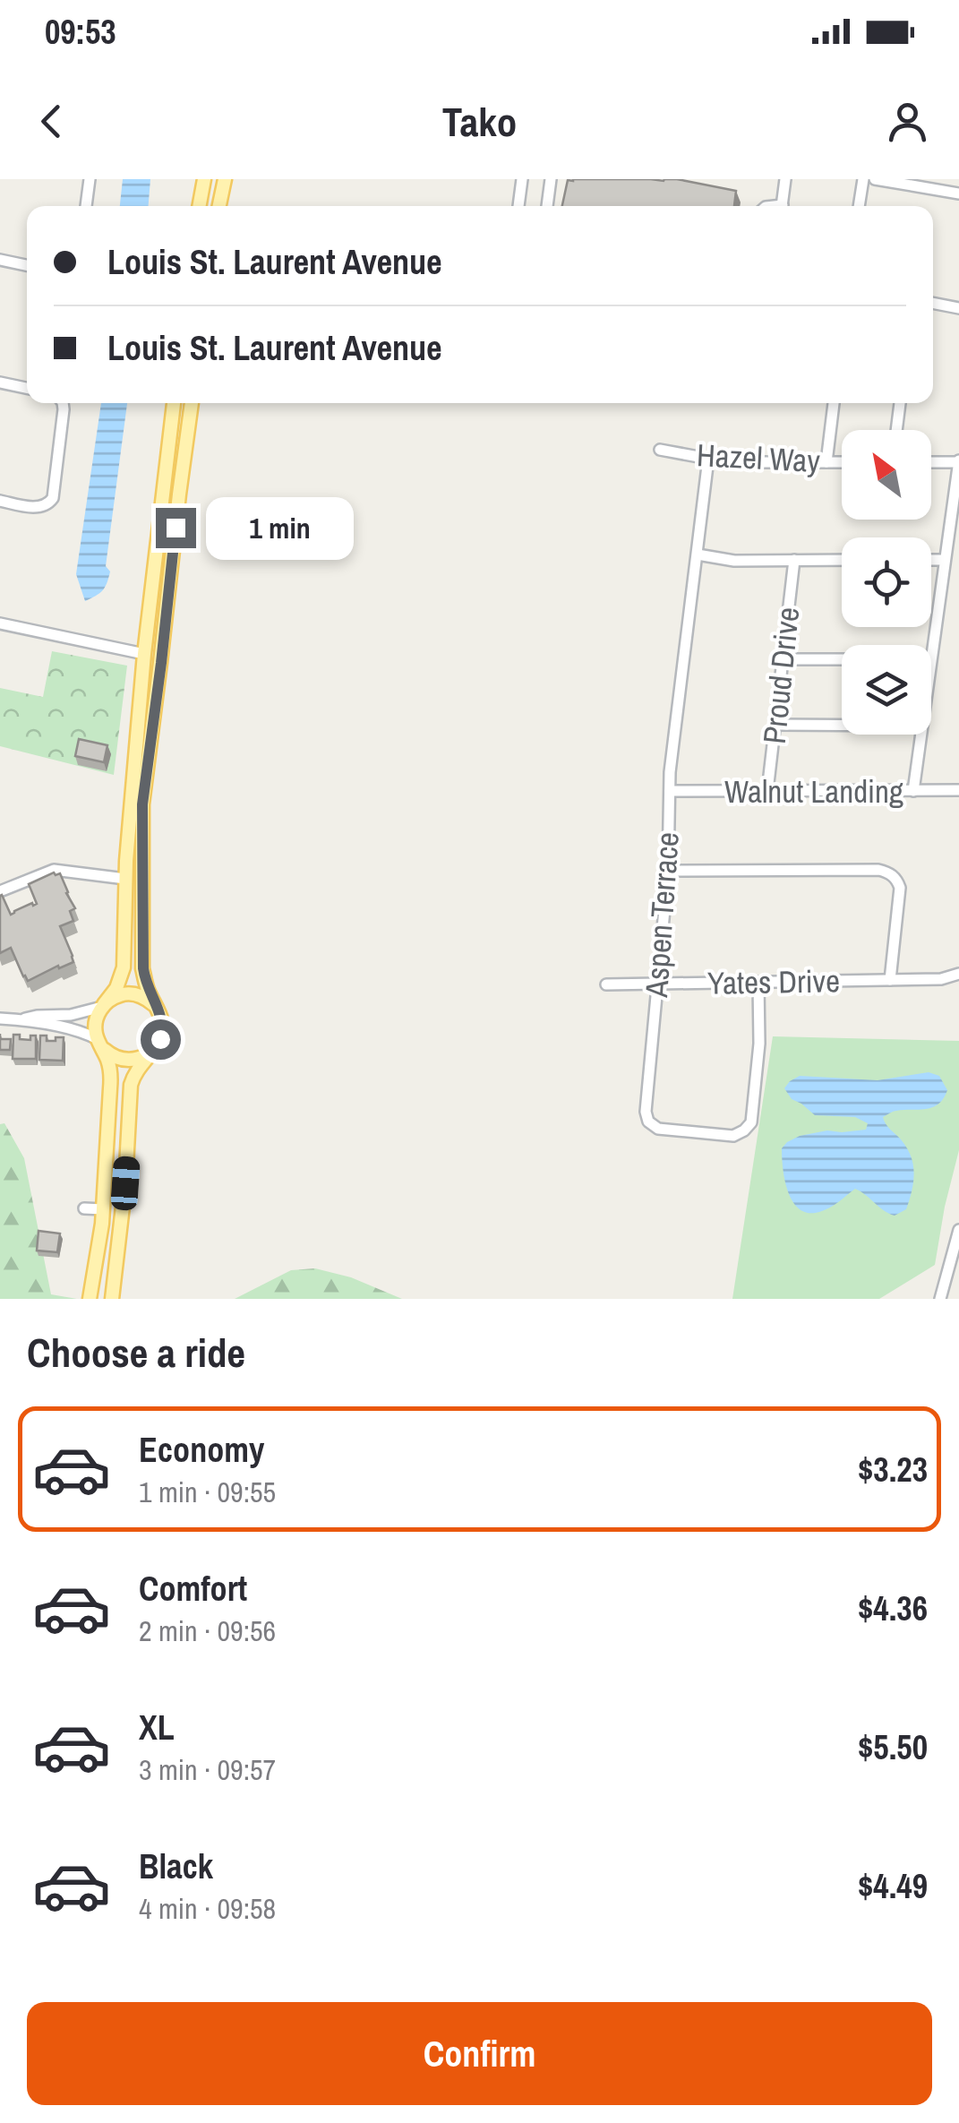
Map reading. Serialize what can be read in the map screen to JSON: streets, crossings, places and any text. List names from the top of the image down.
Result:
{
  "streets": {
    "street": [
      "Hazel Way",
      "Proud Drive",
      "Walnut Landing",
      "Aspen Terrace",
      "Yates Drive"
    ]
  },
  "crossings": [
    ["Hazel Way", "Aspen Terrace"],
    ["Proud Drive", "Walnut Landing"],
    ["Walnut Landing", "Aspen Terrace"],
    ["Aspen Terrace", "Yates Drive"]
  ],
  "north": "top left",
  "page": {
    "status": "09:53",
    "header": "Tako",
    "banner": ["Louis St. Laurent Avenue", "Louis St. Laurent Avenue"],
    "bubble": "1 min",
    "heading": "Choose a ride",
    "list": [
      {
        "name": "Economy",
        "note": "1 min · 09:55",
        "value": "$3.23"
      },
      {
        "name": "Comfort",
        "note": "2 min · 09:56",
        "value": "$4.36"
      },
      {
        "name": "XL",
        "note": "3 min · 09:57",
        "value": "$5.50"
      },
      {
        "name": "Black",
        "note": "4 min · 09:58",
        "value": "$4.49"
      }
    ],
    "buttons": "Confirm"
  }
}
